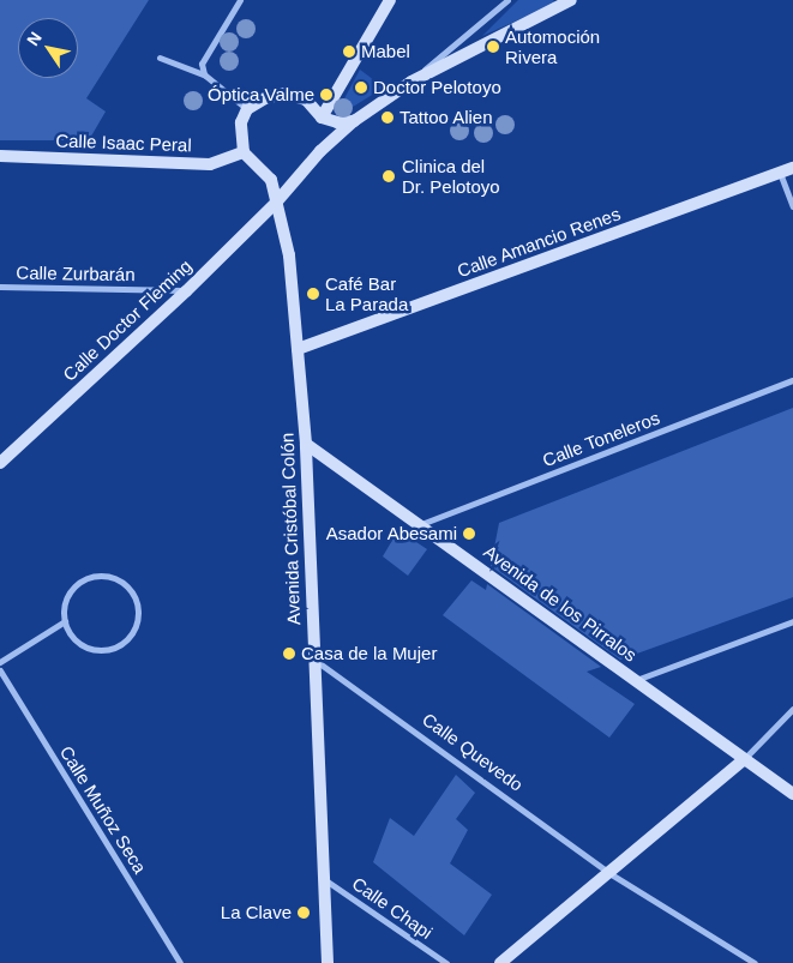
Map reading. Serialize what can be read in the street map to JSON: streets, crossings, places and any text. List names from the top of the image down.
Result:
{
  "streets": {
    "main road": [
      "Calle Isaac Peral",
      "Calle Amancio Renes",
      "Calle Doctor Fleming",
      "Avenida Cristóbal Colón",
      "Avenida de los Pirralos"
    ],
    "street": [
      "Calle Zurbarán",
      "Calle Toneleros",
      "Calle Quevedo",
      "Calle Muñoz Seca",
      "Calle Chapi"
    ]
  },
  "crossings": [
    ["Calle Isaac Peral", "Avenida Cristóbal Colón"],
    ["Calle Amancio Renes", "Avenida Cristóbal Colón"],
    ["Calle Zurbarán", "Calle Doctor Fleming"],
    ["Calle Doctor Fleming", "Avenida Cristóbal Colón"],
    ["Calle Toneleros", "Avenida de los Pirralos"],
    ["Avenida Cristóbal Colón", "Avenida de los Pirralos"],
    ["Avenida Cristóbal Colón", "Calle Quevedo"],
    ["Avenida Cristóbal Colón", "Calle Chapi"]
  ],
  "places": [
    "Automoción Rivera",
    "Mabel",
    "Doctor Pelotoyo",
    "Óptica Valme",
    "Tattoo Alien",
    "Clinica del Dr. Pelotoyo",
    "Café Bar La Parada",
    "Asador Abesami",
    "Casa de la Mujer",
    "La Clave"
  ],
  "north": "top left"
}
